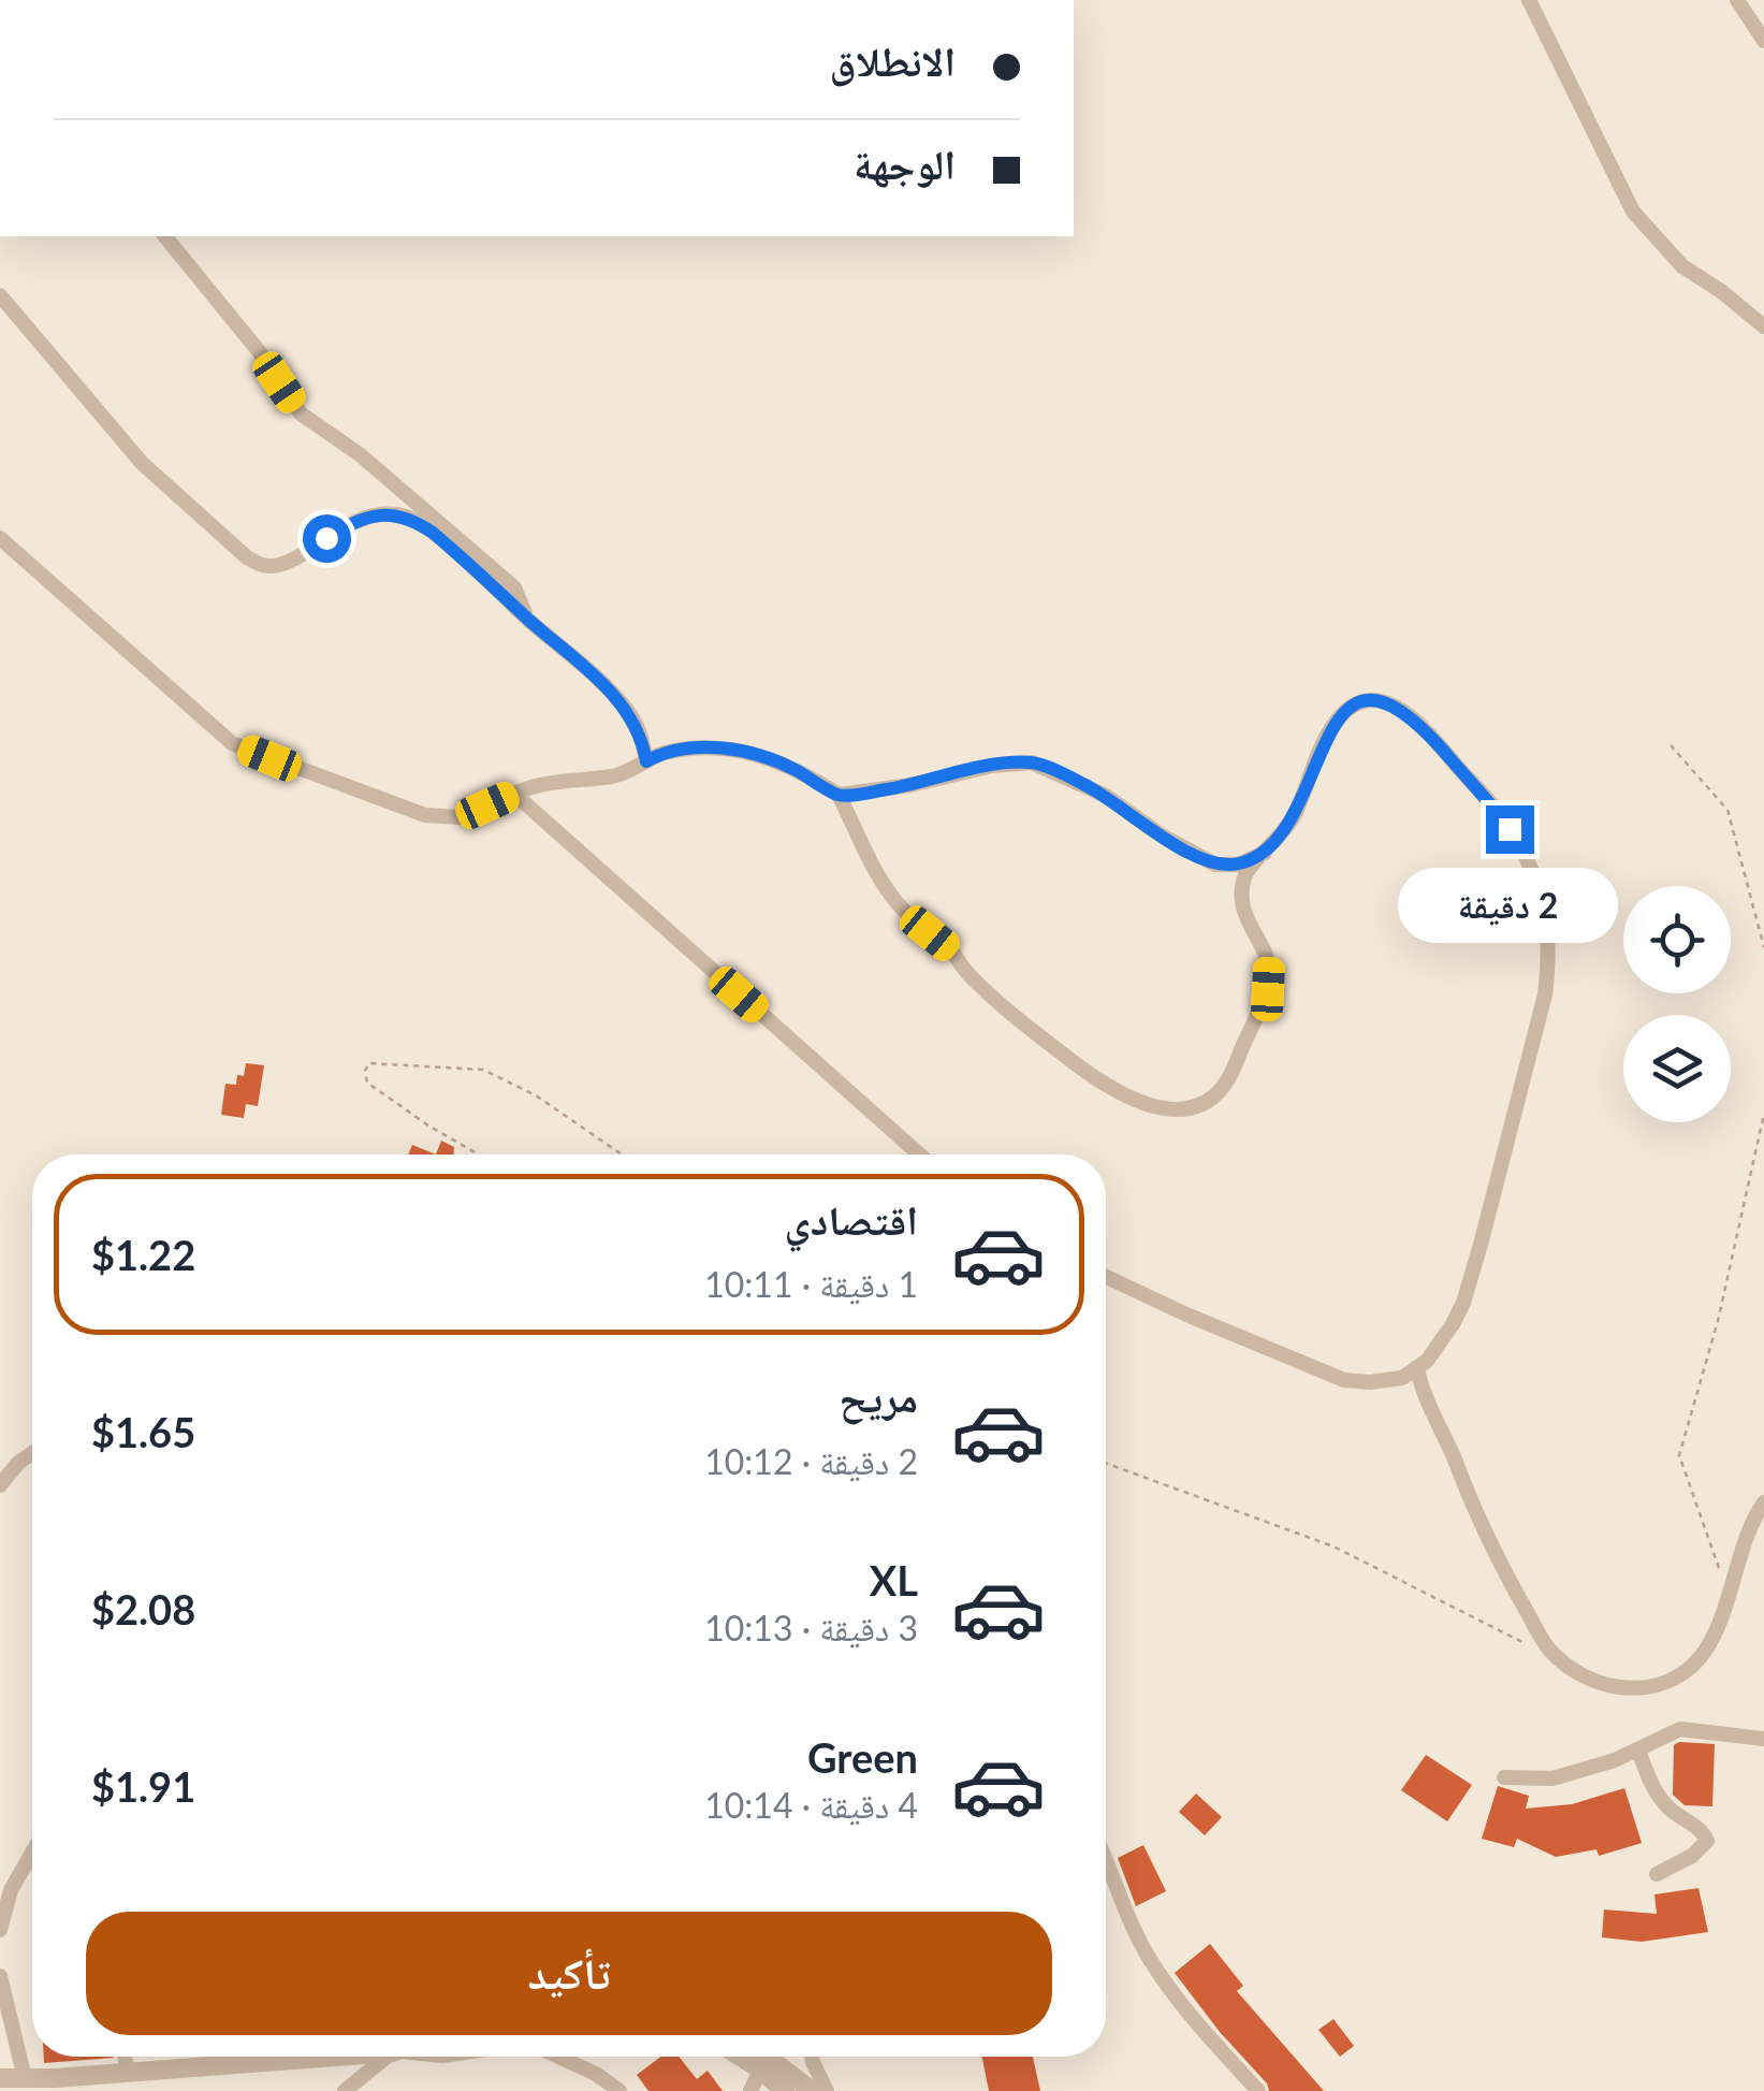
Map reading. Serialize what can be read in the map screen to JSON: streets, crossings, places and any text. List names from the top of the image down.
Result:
{
  "page": {
    "banner": ["الانطلاق", "الوجهة"],
    "bubble": "2 دقيقة",
    "list": [
      {
        "name": "اقتصادي",
        "note": "1 دقيقة · 10:11",
        "value": "$1.22"
      },
      {
        "name": "مريح",
        "note": "2 دقيقة · 10:12",
        "value": "$1.65"
      },
      {
        "name": "XL",
        "note": "3 دقيقة · 10:13",
        "value": "$2.08"
      },
      {
        "name": "Green",
        "note": "4 دقيقة · 10:14",
        "value": "$1.91"
      }
    ],
    "buttons": "تأكيد"
  }
}
